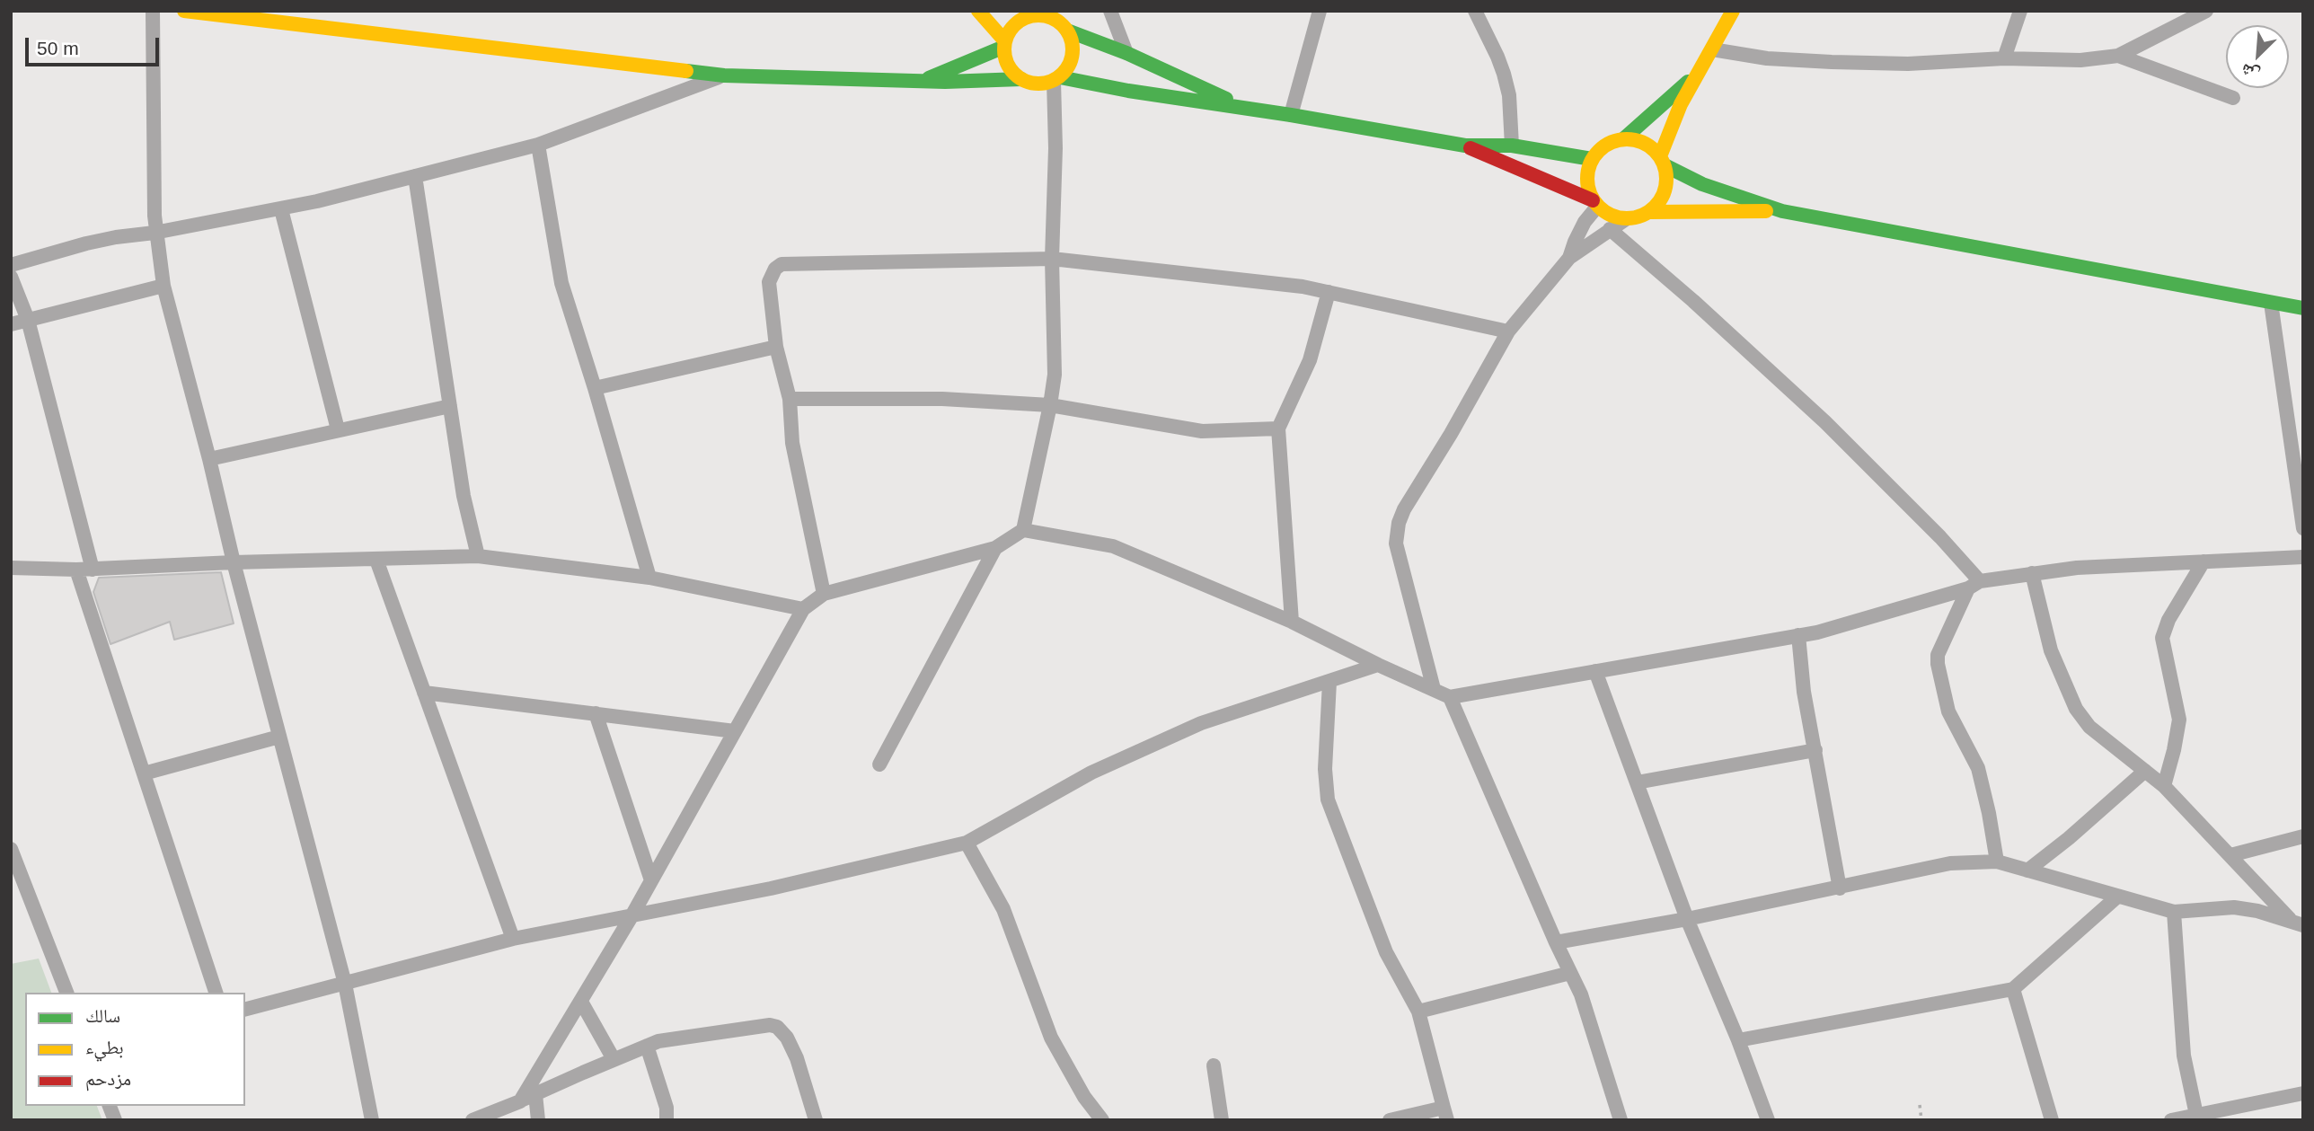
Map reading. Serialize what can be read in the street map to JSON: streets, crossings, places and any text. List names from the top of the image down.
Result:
{
  "legend": ["سالك", "بطيء", "مزدحم"],
  "scale_bar": "50 m",
  "north": "bottom left"
}
